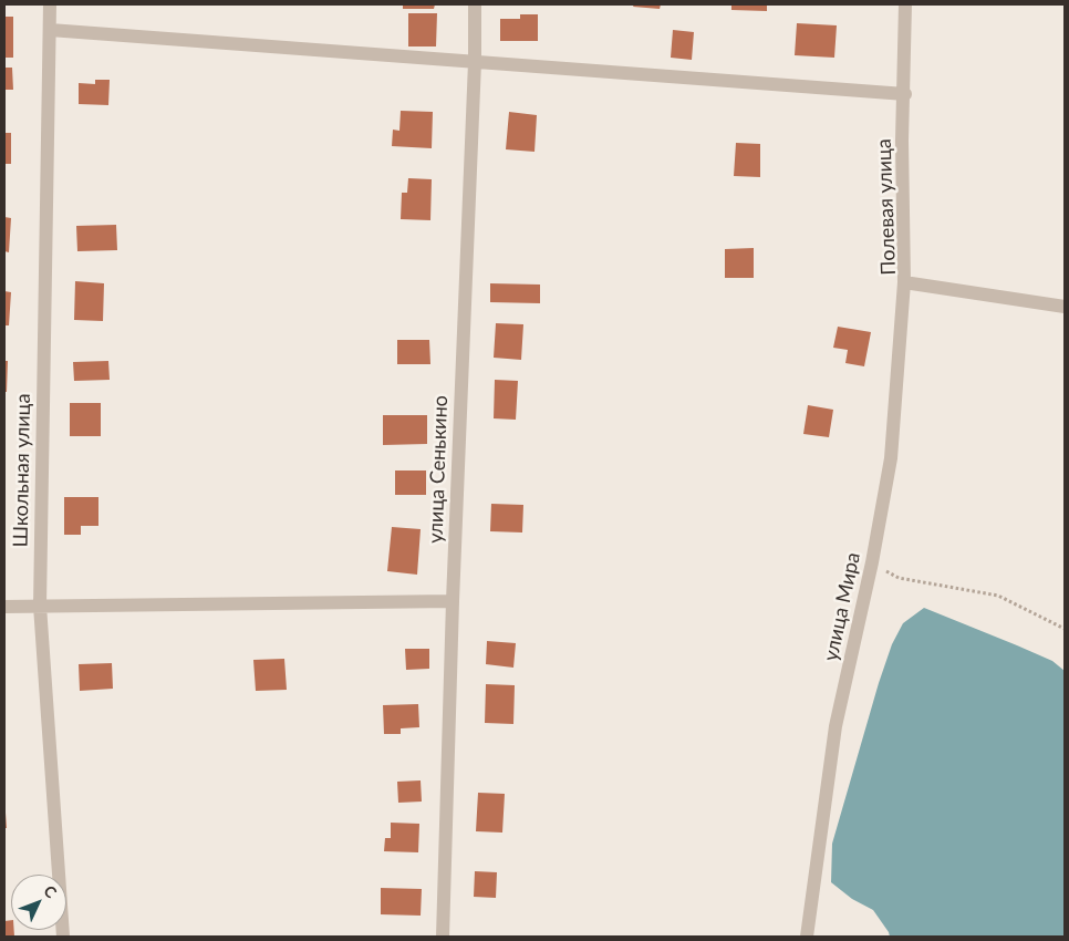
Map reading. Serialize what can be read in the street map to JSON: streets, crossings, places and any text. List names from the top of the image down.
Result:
{
  "streets": {
    "street": [
      "Полевая улица",
      "улица Сенькино",
      "Школьная улица",
      "улица Мира"
    ]
  },
  "crossings": [
    ["Полевая улица", "улица Мира"]
  ],
  "north": "top right"
}
